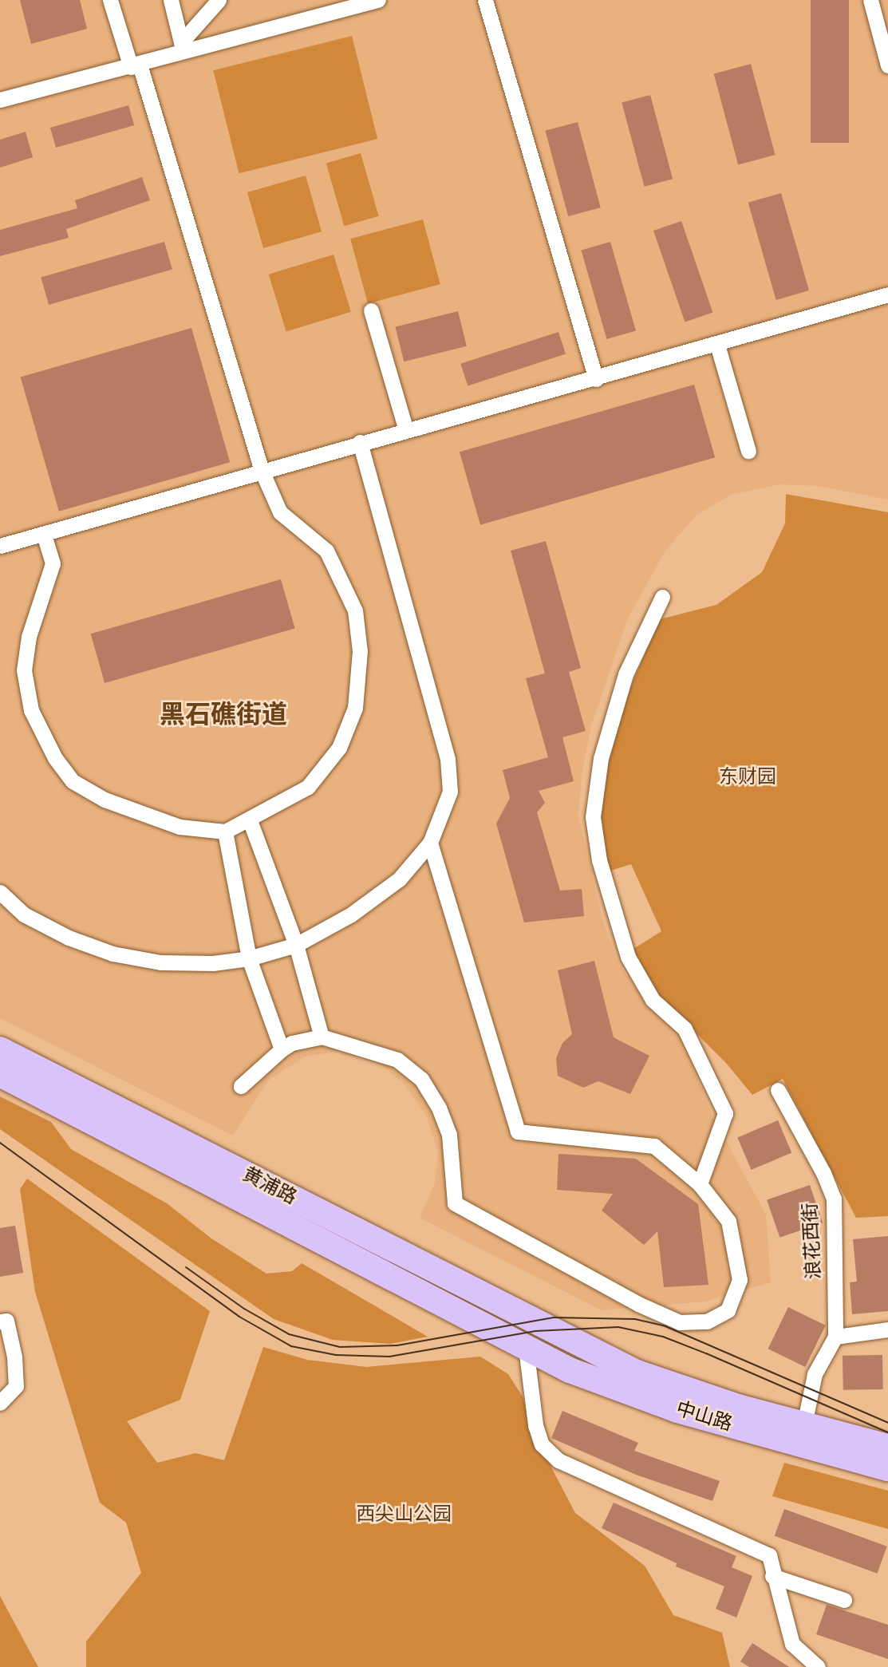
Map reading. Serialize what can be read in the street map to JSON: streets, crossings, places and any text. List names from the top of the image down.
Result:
{
  "streets": {
    "highway": ["黄浦路", "中山路"],
    "street": ["浪花西街"]
  },
  "crossings": [
    ["黄浦路", "中山路"]
  ],
  "districts": ["黑石礁街道"],
  "parks": ["东财园", "西尖山公园"]
}
